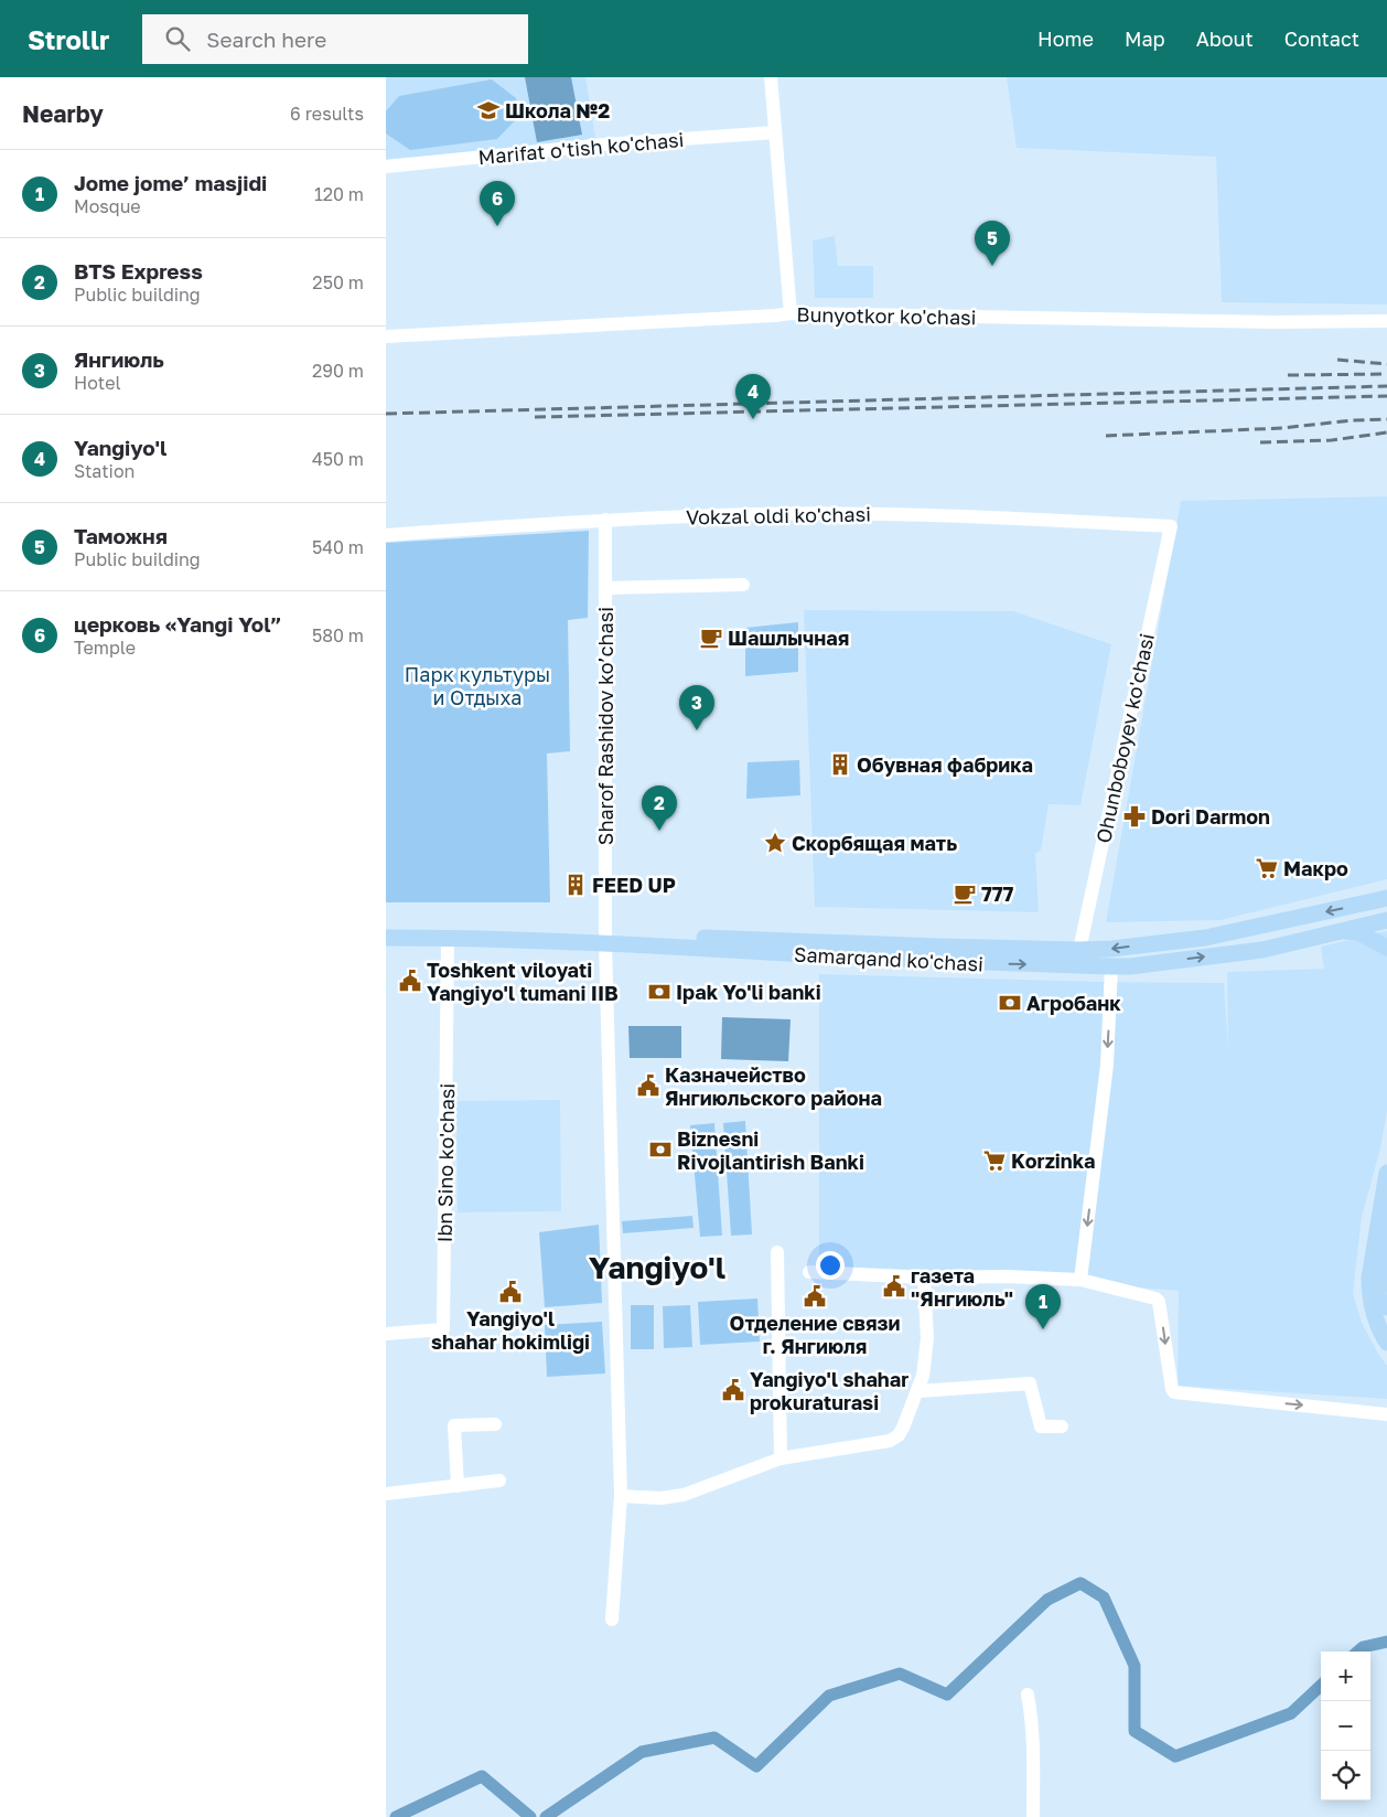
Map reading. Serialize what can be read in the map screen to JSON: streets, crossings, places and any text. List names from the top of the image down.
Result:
{
  "streets": {
    "main road": ["Samarqand ko'chasi"],
    "street": [
      "Marifat o'tish ko'chasi",
      "Bunyotkor ko'chasi",
      "Vokzal oldi ko'chasi",
      "Sharof Rashidov ko’chasi",
      "Ohunboboyev ko'chasi",
      "Ibn Sino ko'chasi"
    ]
  },
  "crossings": [
    ["Vokzal oldi ko'chasi", "Sharof Rashidov ko’chasi"],
    ["Vokzal oldi ko'chasi", "Ohunboboyev ko'chasi"],
    ["Sharof Rashidov ko’chasi", "Samarqand ko'chasi"],
    ["Ohunboboyev ko'chasi", "Samarqand ko'chasi"],
    ["Samarqand ko'chasi", "Ibn Sino ko'chasi"]
  ],
  "districts": ["Yangiyo'l"],
  "parks": ["Парк культуры и Отдыха"],
  "places": {
    "school or university": ["Школа №2"],
    "cafe": ["Шашлычная", "777"],
    "building": ["Обувная фабрика", "FEED UP"],
    "pharmacy": ["Dori Darmon"],
    "place": ["Скорбящая мать"],
    "supermarket": ["Макро", "Korzinka"],
    "public building": [
      "Toshkent viloyati Yangiyo'l tumani IIB",
      "Казначейство Янгиюльского района",
      "газета \"Янгиюль\"",
      "Yangiyo'l shahar hokimligi",
      "Отделение связи г. Янгиюля",
      "Yangiyo'l shahar prokuraturasi"
    ],
    "bank": ["Ipak Yo'li banki", "Агробанк", "Biznesni Rivojlantirish Banki"]
  },
  "page": {
    "header": "Strollr",
    "search": "Search here",
    "nav": [
      "Home",
      "Map",
      "About",
      "Contact"
    ],
    "heading": ["Nearby", "6 results"],
    "list": [
      {
        "mark": "1",
        "name": "Jome jome’ masjidi",
        "note": "Mosque",
        "value": "120 m"
      },
      {
        "mark": "2",
        "name": "BTS Express",
        "note": "Public building",
        "value": "250 m"
      },
      {
        "mark": "3",
        "name": "Янгиюль",
        "note": "Hotel",
        "value": "290 m"
      },
      {
        "mark": "4",
        "name": "Yangiyo'l",
        "note": "Station",
        "value": "450 m"
      },
      {
        "mark": "5",
        "name": "Таможня",
        "note": "Public building",
        "value": "540 m"
      },
      {
        "mark": "6",
        "name": "церковь «Yangi Yol”",
        "note": "Temple",
        "value": "580 m"
      }
    ],
    "pins": [
      "6",
      "5",
      "4",
      "3",
      "2",
      "1"
    ],
    "map_buttons": ["+", "−"]
  }
}
